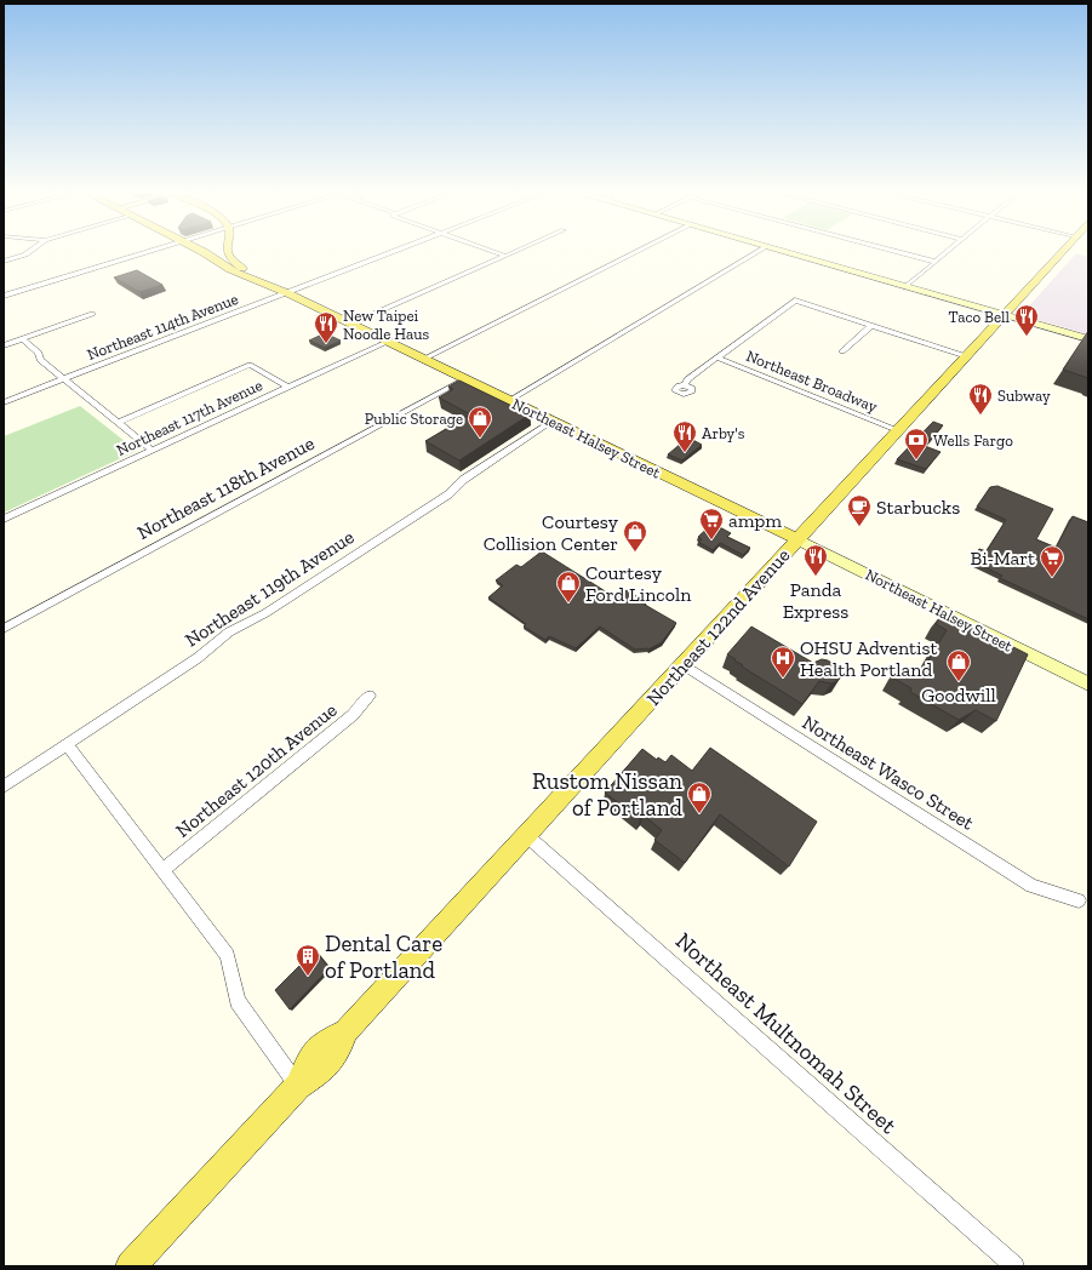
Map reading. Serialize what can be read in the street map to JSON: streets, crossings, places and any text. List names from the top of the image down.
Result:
{
  "streets": {
    "main road": ["Northeast Halsey Street", "Northeast 122nd Avenue"],
    "street": [
      "Northeast 114th Avenue",
      "Northeast Broadway",
      "Northeast 117th Avenue",
      "Northeast 118th Avenue",
      "Northeast 119th Avenue",
      "Northeast 120th Avenue",
      "Northeast Wasco Street",
      "Northeast Multnomah Street"
    ]
  },
  "crossings": [
    ["Northeast 114th Avenue", "Northeast Halsey Street"],
    ["Northeast Broadway", "Northeast 122nd Avenue"],
    ["Northeast 117th Avenue", "Northeast Halsey Street"],
    ["Northeast Halsey Street", "Northeast 118th Avenue"],
    ["Northeast Halsey Street", "Northeast 119th Avenue"],
    ["Northeast Halsey Street", "Northeast 122nd Avenue"],
    ["Northeast 122nd Avenue", "Northeast Wasco Street"],
    ["Northeast 122nd Avenue", "Northeast Multnomah Street"]
  ],
  "places": {
    "restaurant": [
      "Taco Bell",
      "New Taipei Noodle Haus",
      "Subway",
      "Arby's",
      "Panda Express"
    ],
    "shop": [
      "Public Storage",
      "Courtesy Collision Center",
      "Courtesy Ford Lincoln",
      "Goodwill",
      "Rustom Nissan of Portland"
    ],
    "bank": ["Wells Fargo"],
    "cafe": ["Starbucks"],
    "supermarket": ["ampm", "Bi-Mart"],
    "hospital": ["OHSU Adventist Health Portland"],
    "building": ["Dental Care of Portland"]
  }
}
